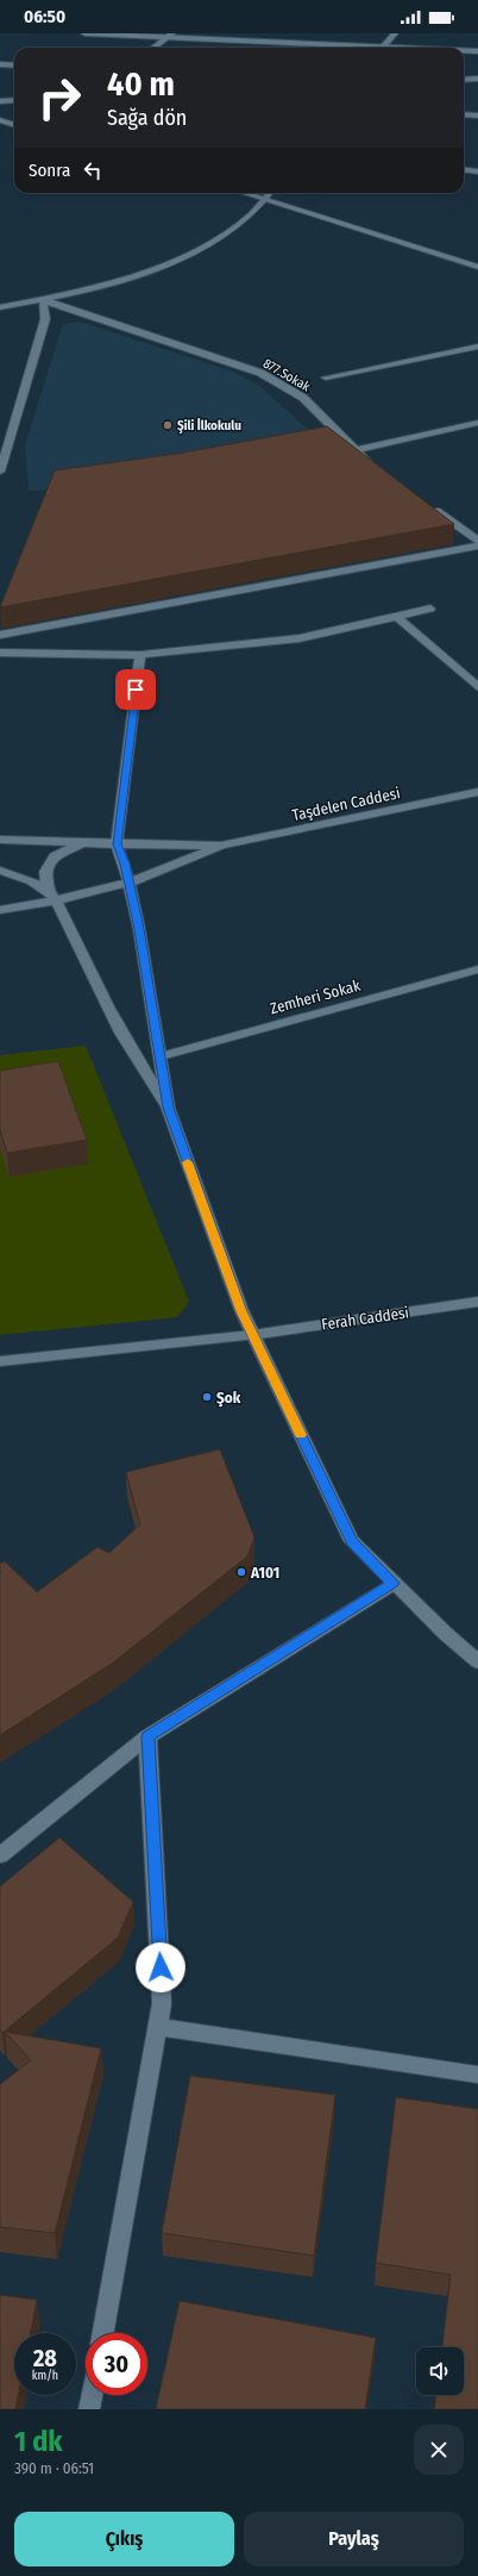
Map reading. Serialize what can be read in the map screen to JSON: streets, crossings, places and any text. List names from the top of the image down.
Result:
{
  "streets": {
    "street": [
      "877.Sokak",
      "Taşdelen Caddesi",
      "Zemheri Sokak",
      "Ferah Caddesi"
    ]
  },
  "places": ["Şili İlkokulu", "Şok", "A101"],
  "page": {
    "status": "06:50",
    "turn": ["40 m", "Sağa dön"],
    "then": "Sonra",
    "speed": "28 km/h",
    "limit": "30",
    "heading": ["1 dk", "390 m · 06:51"],
    "buttons": ["Çıkış", "Paylaş"]
  }
}
